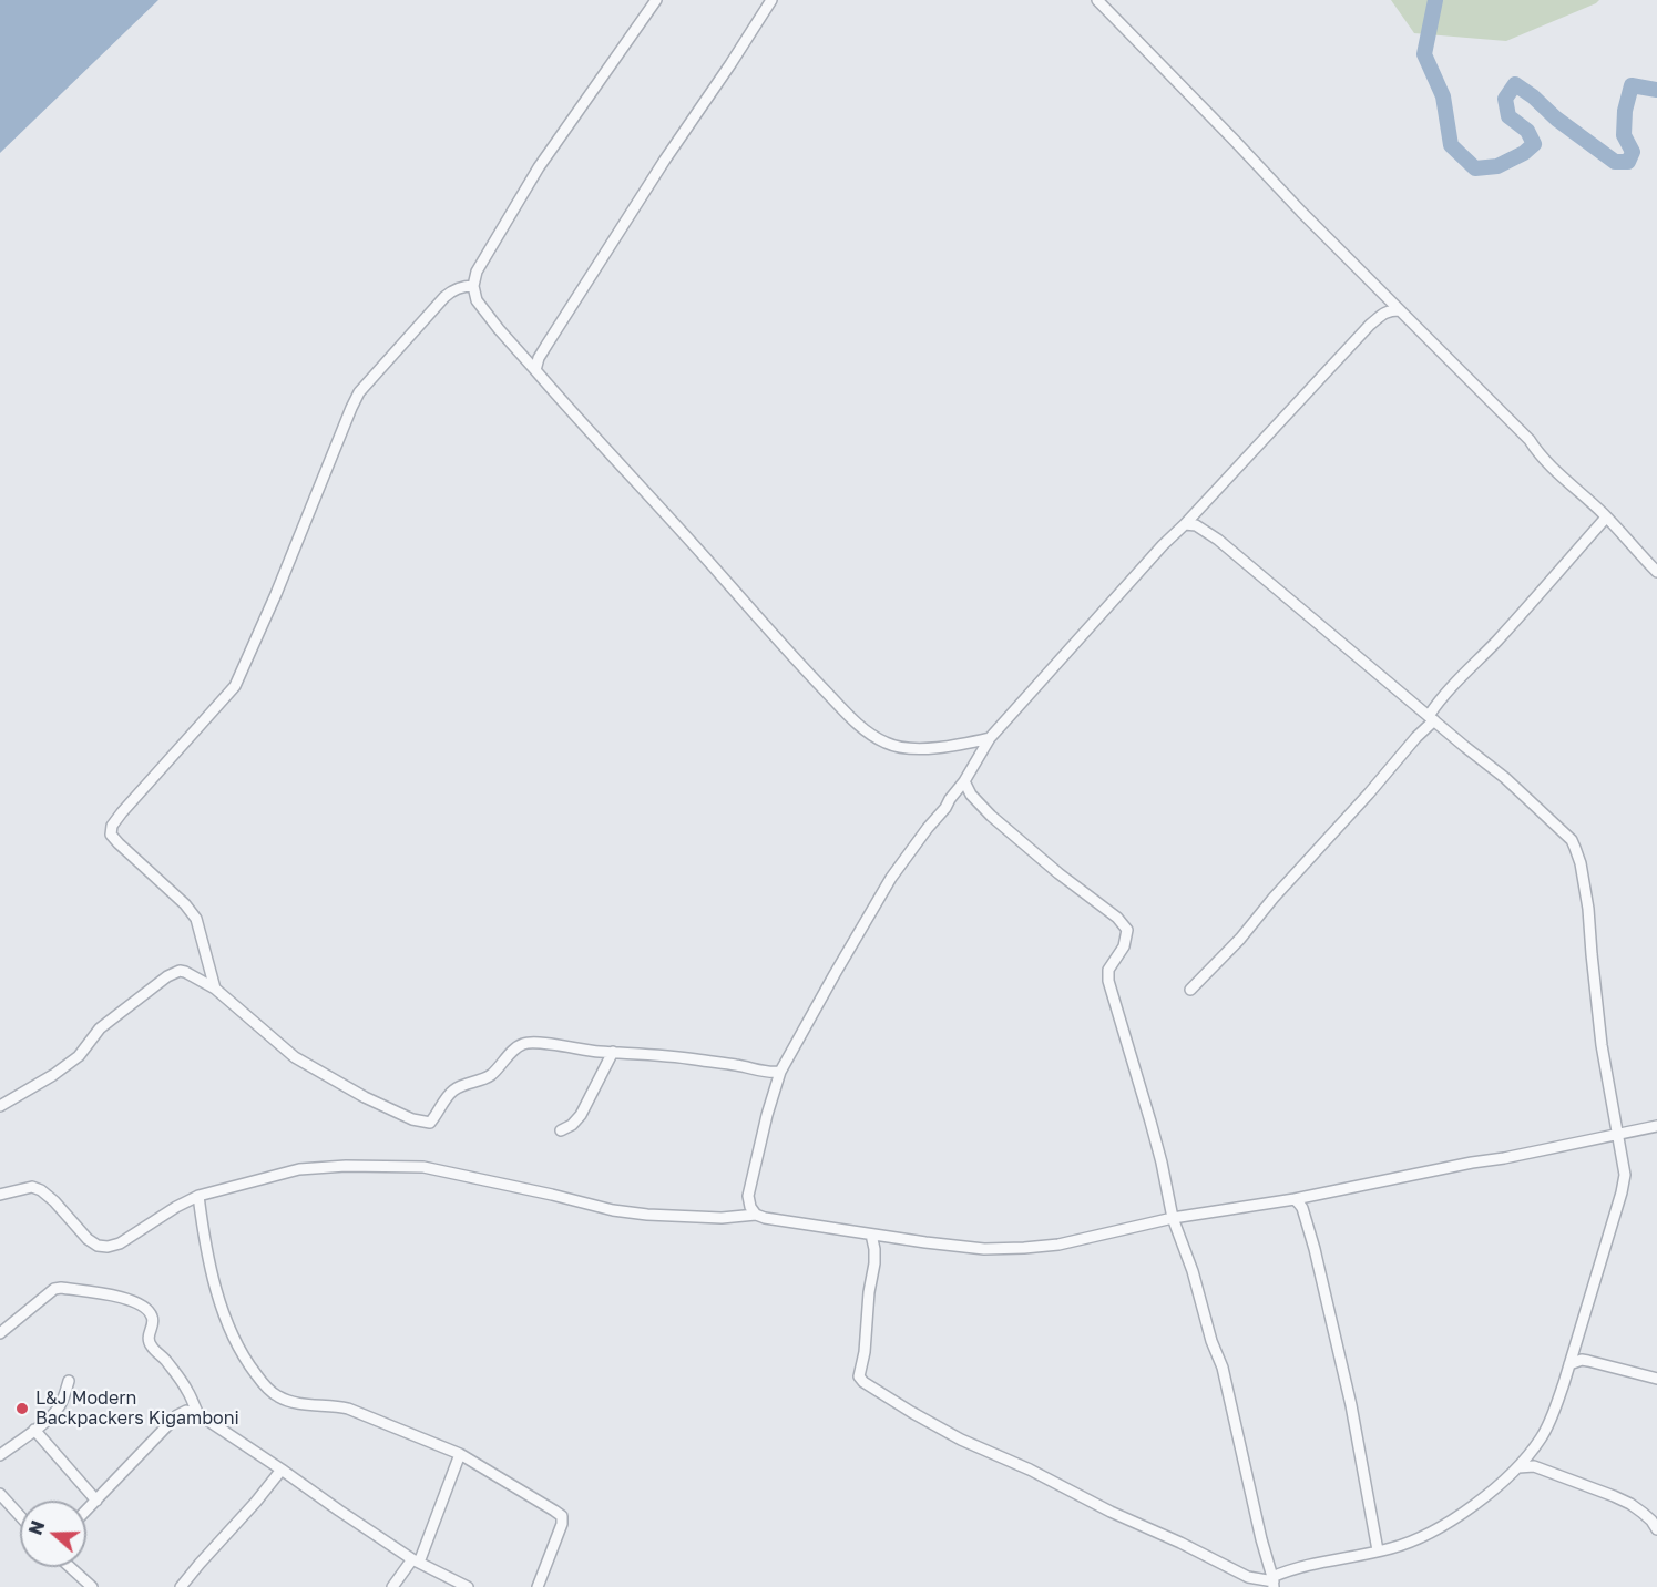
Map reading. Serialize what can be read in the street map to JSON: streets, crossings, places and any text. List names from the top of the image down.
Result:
{
  "places": ["L&J Modern Backpackers Kigamboni"],
  "north": "left"
}
